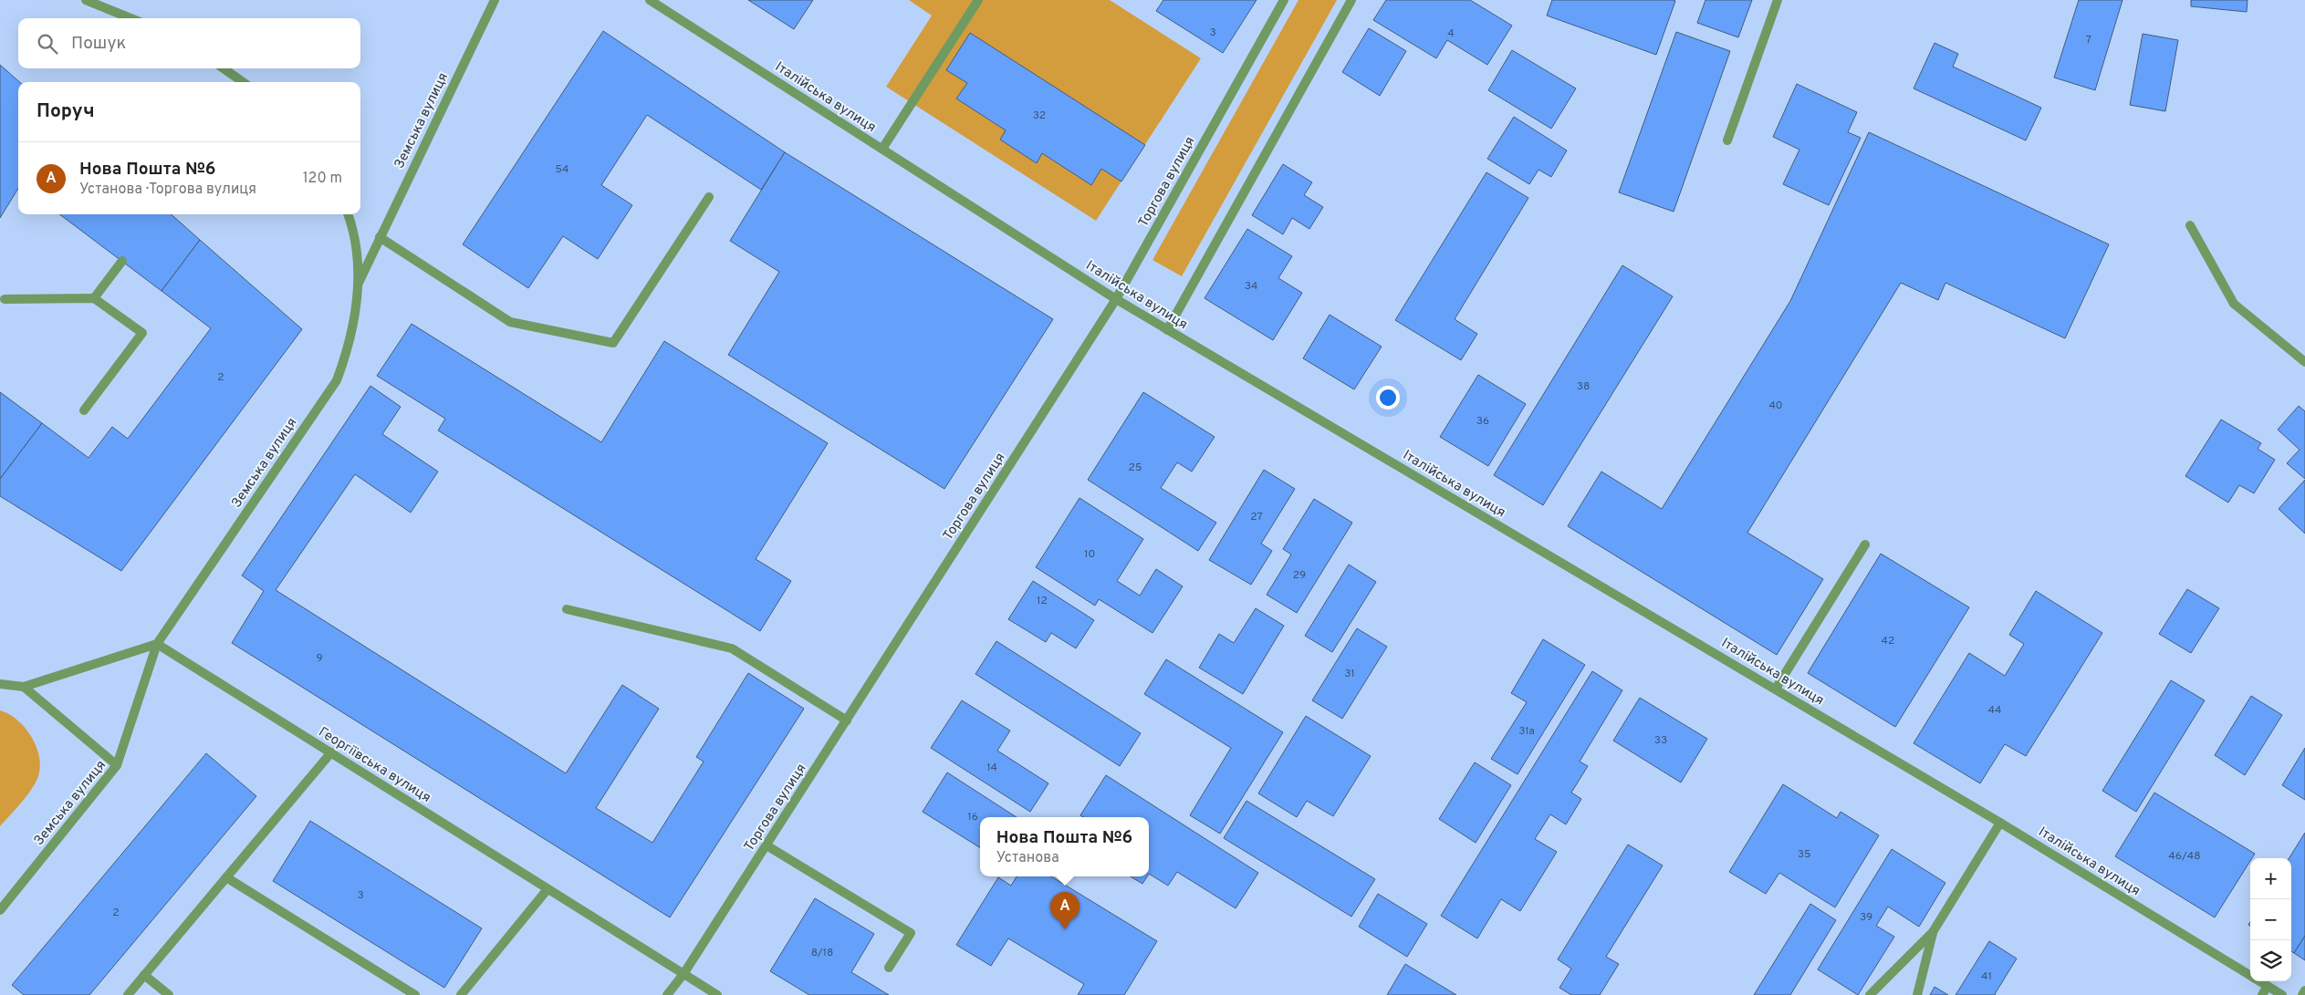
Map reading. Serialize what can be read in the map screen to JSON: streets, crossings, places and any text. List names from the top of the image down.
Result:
{
  "streets": {
    "street": [
      "Італійська вулиця",
      "Земська вулиця",
      "Торгова вулиця",
      "Георгіївська вулиця"
    ]
  },
  "crossings": [
    ["Італійська вулиця", "Торгова вулиця"],
    ["Земська вулиця", "Георгіївська вулиця"],
    ["Торгова вулиця", "Георгіївська вулиця"]
  ],
  "house_numbers": [
    "3",
    "4",
    "7",
    "32",
    "54",
    "34",
    "2",
    "38",
    "40",
    "36",
    "25",
    "27",
    "10",
    "29",
    "12",
    "42",
    "9",
    "31",
    "44",
    "31а",
    "33",
    "14",
    "16",
    "35",
    "46/48",
    "3",
    "2",
    "39",
    "8/18",
    "41"
  ],
  "page": {
    "search": "Пошук",
    "heading": "Поруч",
    "list": [
      {
        "mark": "A",
        "name": "Нова Пошта №6",
        "note": "Установа · Торгова вулиця",
        "value": "120 m"
      }
    ],
    "popup": ["Нова Пошта №6", "Установа"],
    "map_buttons": ["+", "−"],
    "pins": "A"
  }
}
